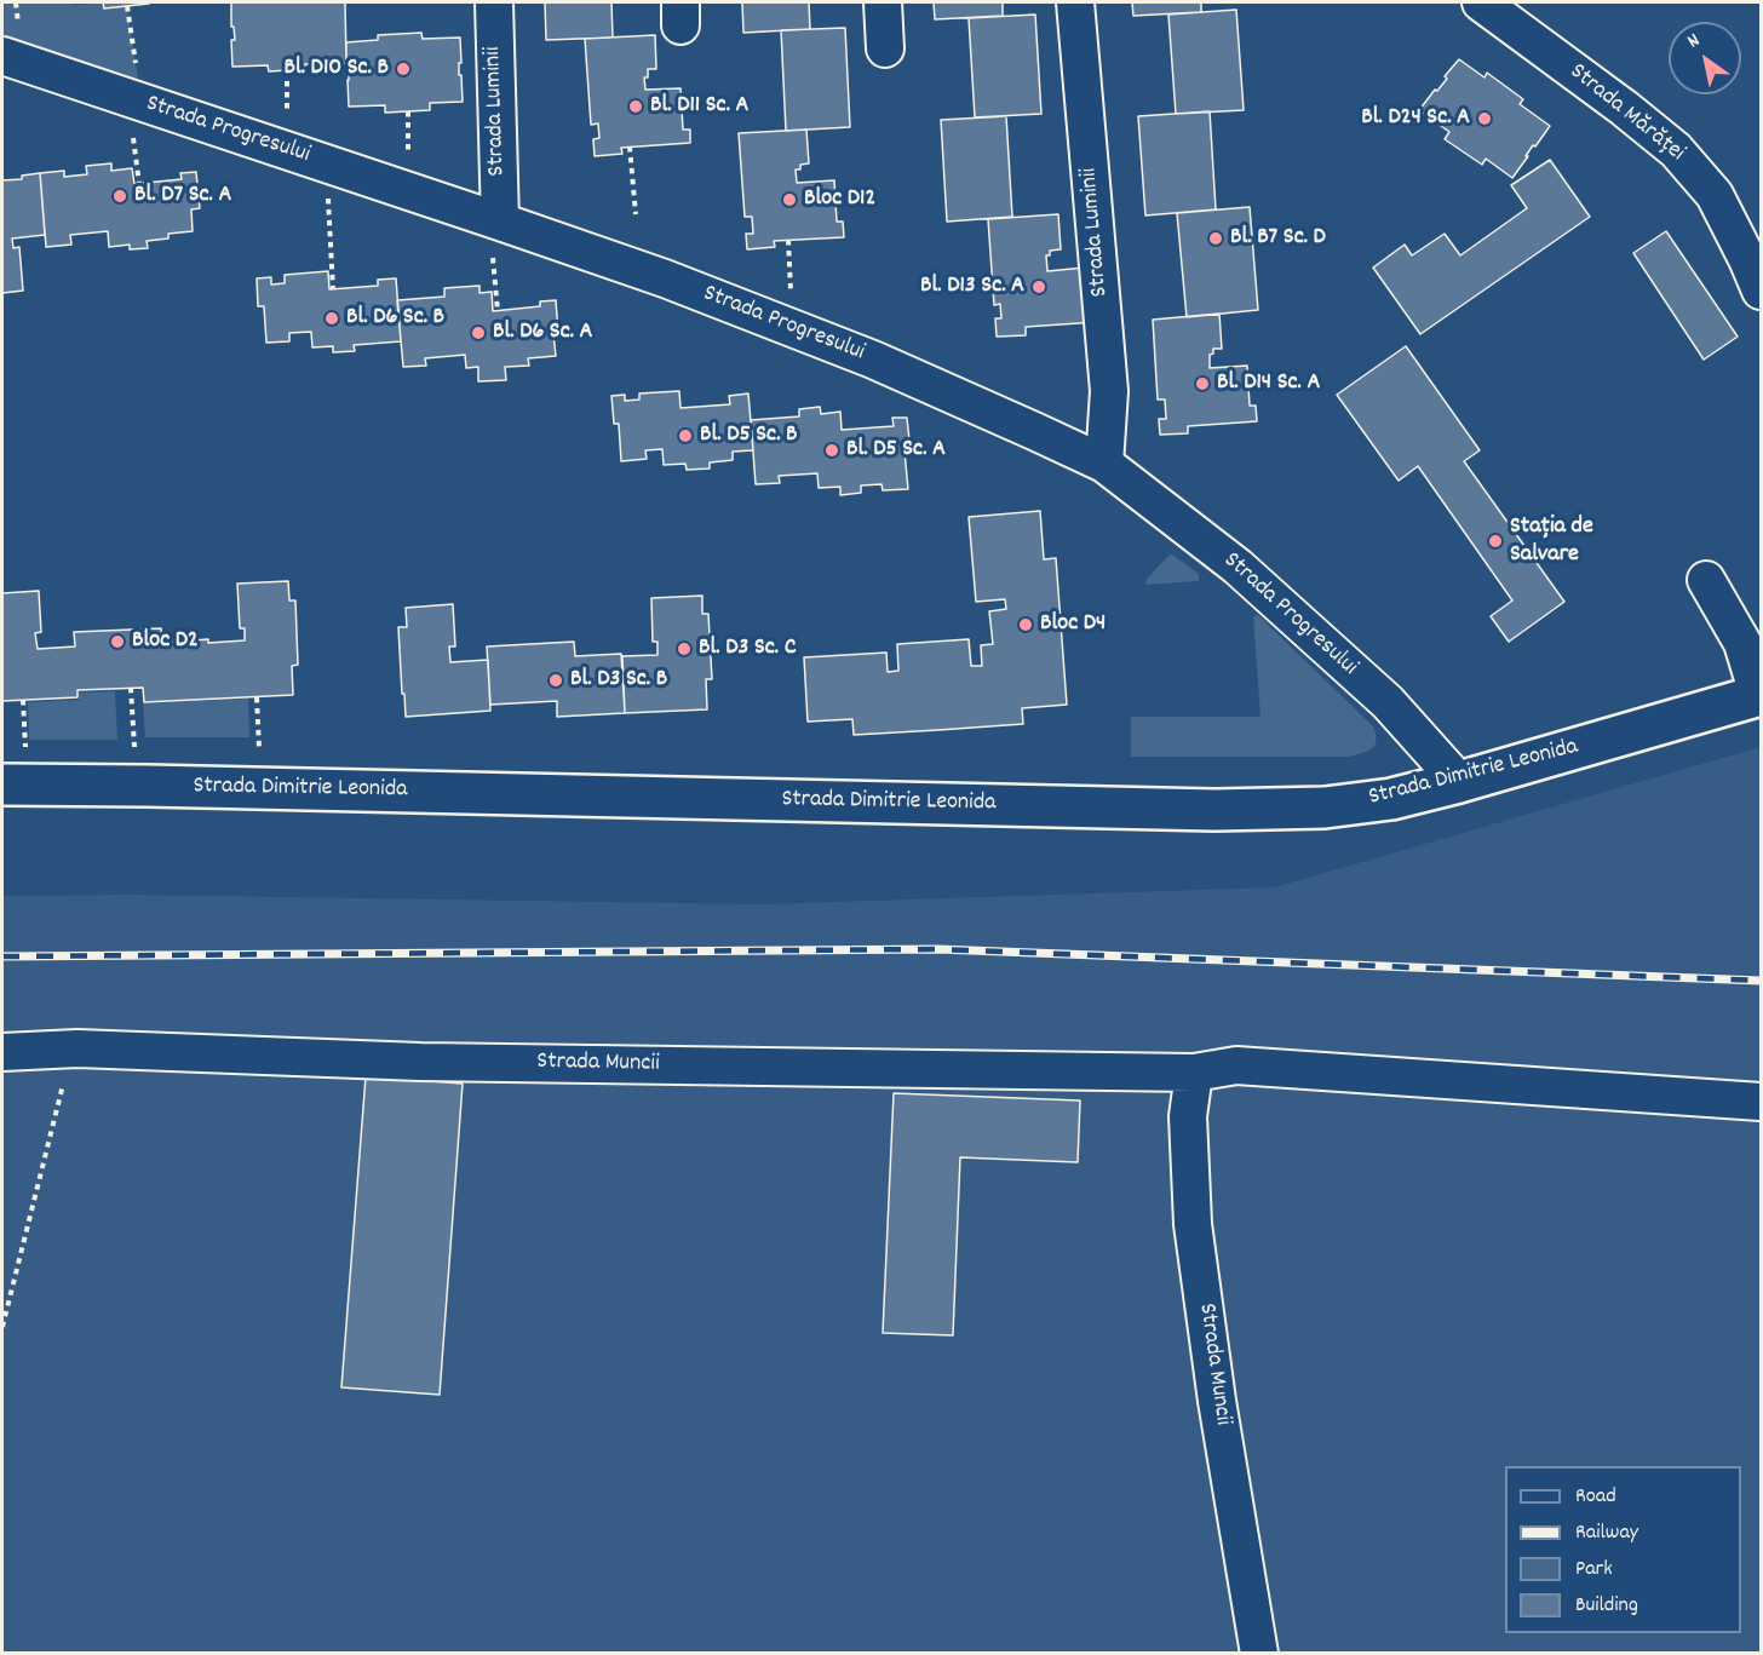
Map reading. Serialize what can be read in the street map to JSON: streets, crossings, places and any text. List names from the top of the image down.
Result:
{
  "streets": {
    "main road": ["Strada Dimitrie Leonida"],
    "street": [
      "Strada Luminii",
      "Strada Mărăței",
      "Strada Progresului",
      "Strada Muncii"
    ]
  },
  "crossings": [
    ["Strada Luminii", "Strada Progresului"],
    ["Strada Progresului", "Strada Dimitrie Leonida"]
  ],
  "places": [
    "Bl. D10 Sc. B",
    "Bl. D11 Sc. A",
    "Bl. D24 Sc. A",
    "Bl. D7 Sc. A",
    "Bloc D12",
    "Bl. B7 Sc. D",
    "Bl. D13 Sc. A",
    "Bl. D6 Sc. B",
    "Bl. D6 Sc. A",
    "Bl. D14 Sc. A",
    "Bl. D5 Sc. B",
    "Bl. D5 Sc. A",
    "Stația de Salvare",
    "Bloc D4",
    "Bloc D2",
    "Bl. D3 Sc. C",
    "Bl. D3 Sc. B"
  ],
  "legend": [
    "Road",
    "Railway",
    "Park",
    "Building"
  ],
  "north": "top left"
}
